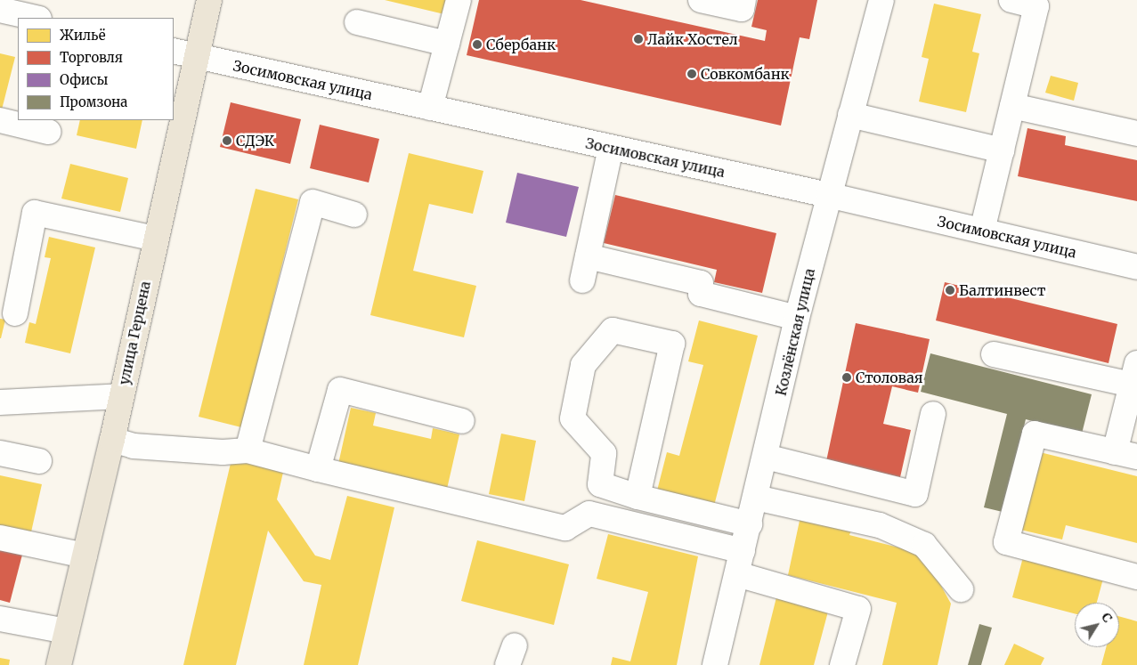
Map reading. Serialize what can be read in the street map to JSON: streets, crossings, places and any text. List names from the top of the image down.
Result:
{
  "streets": {
    "main road": ["улица Герцена"],
    "street": ["Зосимовская улица", "Козлёнская улица"]
  },
  "crossings": [
    ["Зосимовская улица", "Козлёнская улица"],
    ["Зосимовская улица", "улица Герцена"]
  ],
  "places": [
    "Лайк Хостел",
    "Сбербанк",
    "Совкомбанк",
    "СДЭК",
    "Балтинвест",
    "Столовая"
  ],
  "legend": [
    "Жильё",
    "Торговля",
    "Офисы",
    "Промзона"
  ],
  "north": "top right"
}
